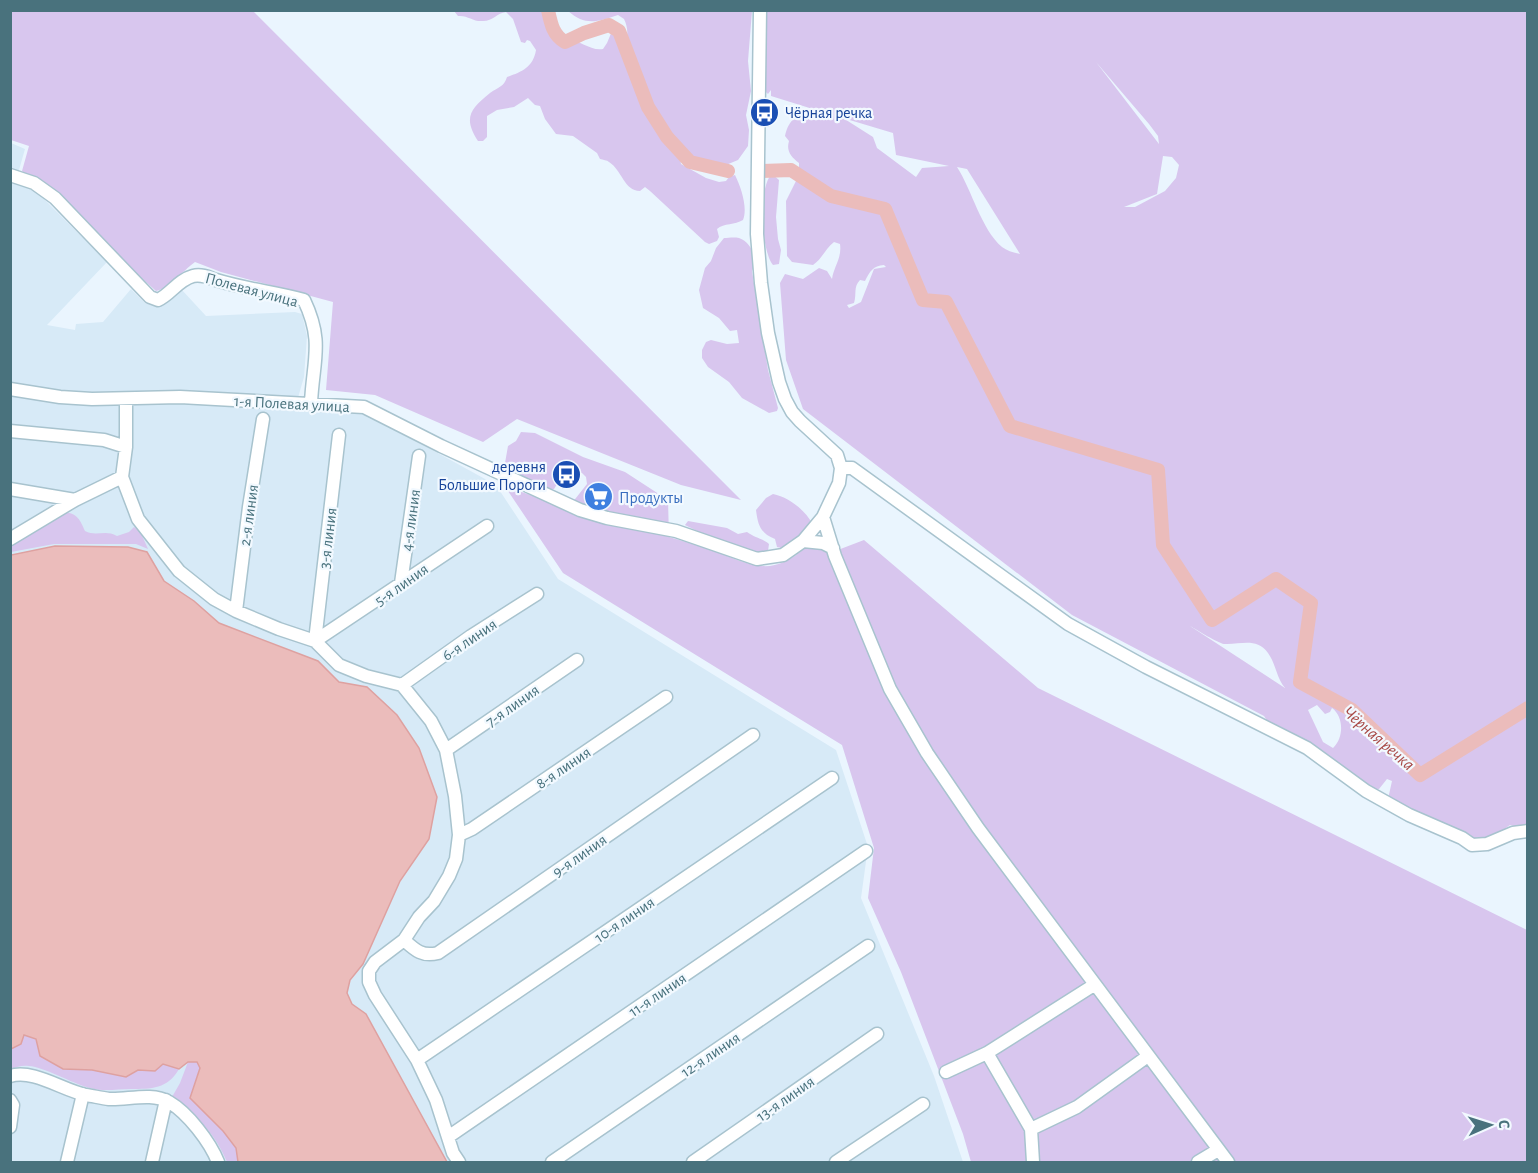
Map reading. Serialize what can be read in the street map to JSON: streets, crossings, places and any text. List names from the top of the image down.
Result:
{
  "streets": {
    "street": [
      "Полевая улица",
      "1-я Полевая улица",
      "2-я линия",
      "4-я линия",
      "3-я линия",
      "5-я линия",
      "6-я линия",
      "7-я линия",
      "8-я линия",
      "9-я линия",
      "10-я линия",
      "11-я линия",
      "12-я линия",
      "13-я линия"
    ]
  },
  "crossings": [
    ["Полевая улица", "1-я Полевая улица"],
    ["4-я линия", "5-я линия"],
    ["3-я линия", "5-я линия"]
  ],
  "water": ["Чёрная речка"],
  "places": {
    "bus stop": ["Чёрная речка", "деревня Большие Пороги"],
    "supermarket": ["Продукты"]
  },
  "north": "right"
}
